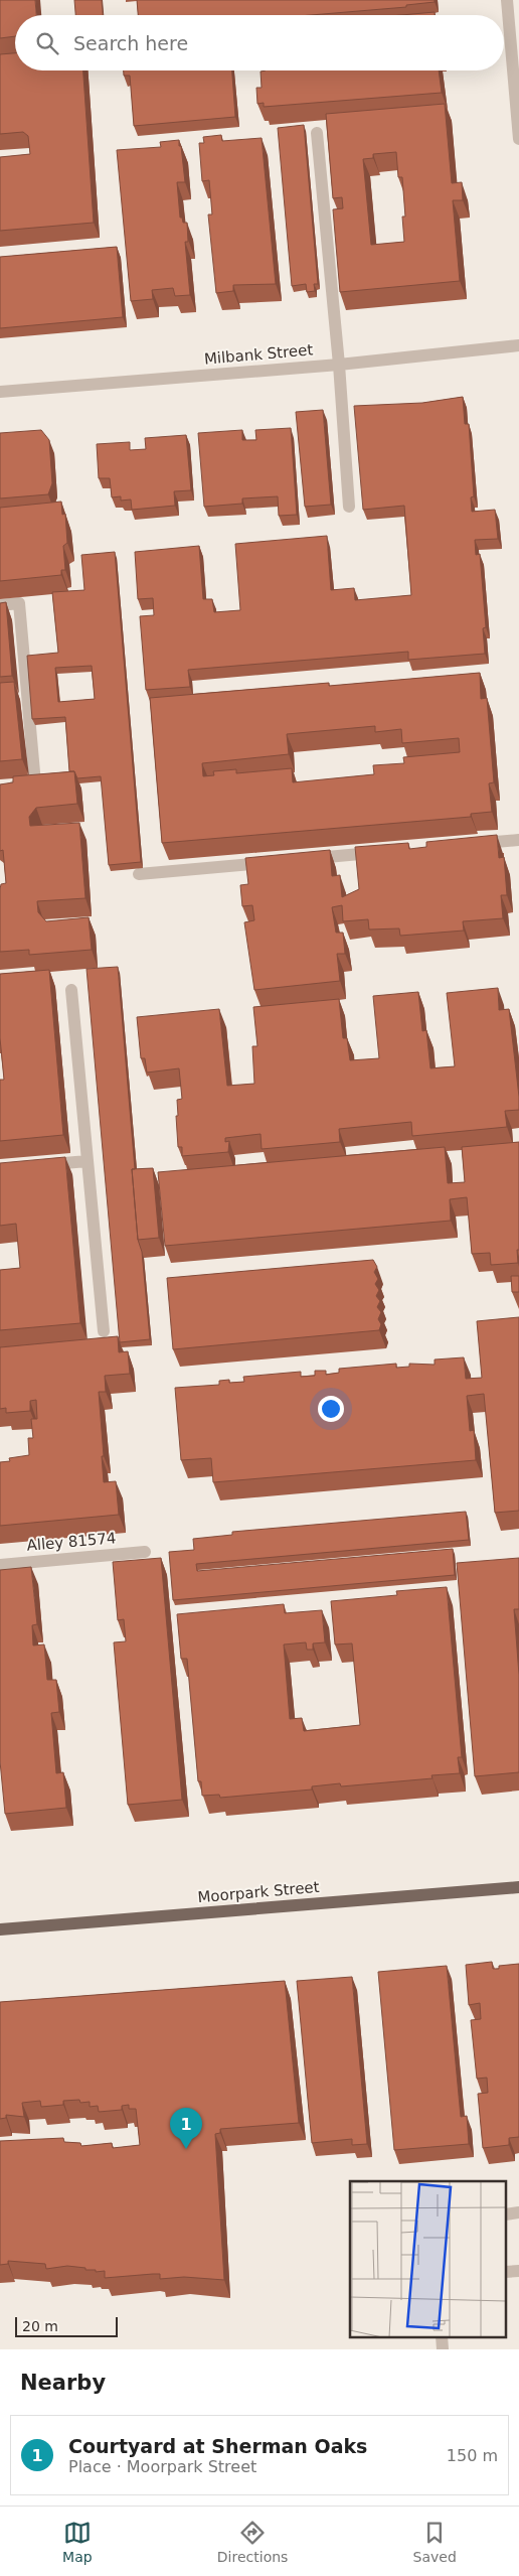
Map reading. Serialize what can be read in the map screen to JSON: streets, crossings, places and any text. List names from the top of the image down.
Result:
{
  "streets": {
    "main road": ["Moorpark Street"],
    "street": ["Milbank Street", "Alley 81574"]
  },
  "scale_bar": "20 m",
  "page": {
    "search": "Search here",
    "pins": "1",
    "scale": "20 m",
    "heading": "Nearby",
    "list": [
      {
        "mark": "1",
        "name": "Courtyard at Sherman Oaks",
        "note": "Place · Moorpark Street",
        "value": "150 m"
      }
    ],
    "nav": ["Map", "Directions", "Saved"]
  }
}
